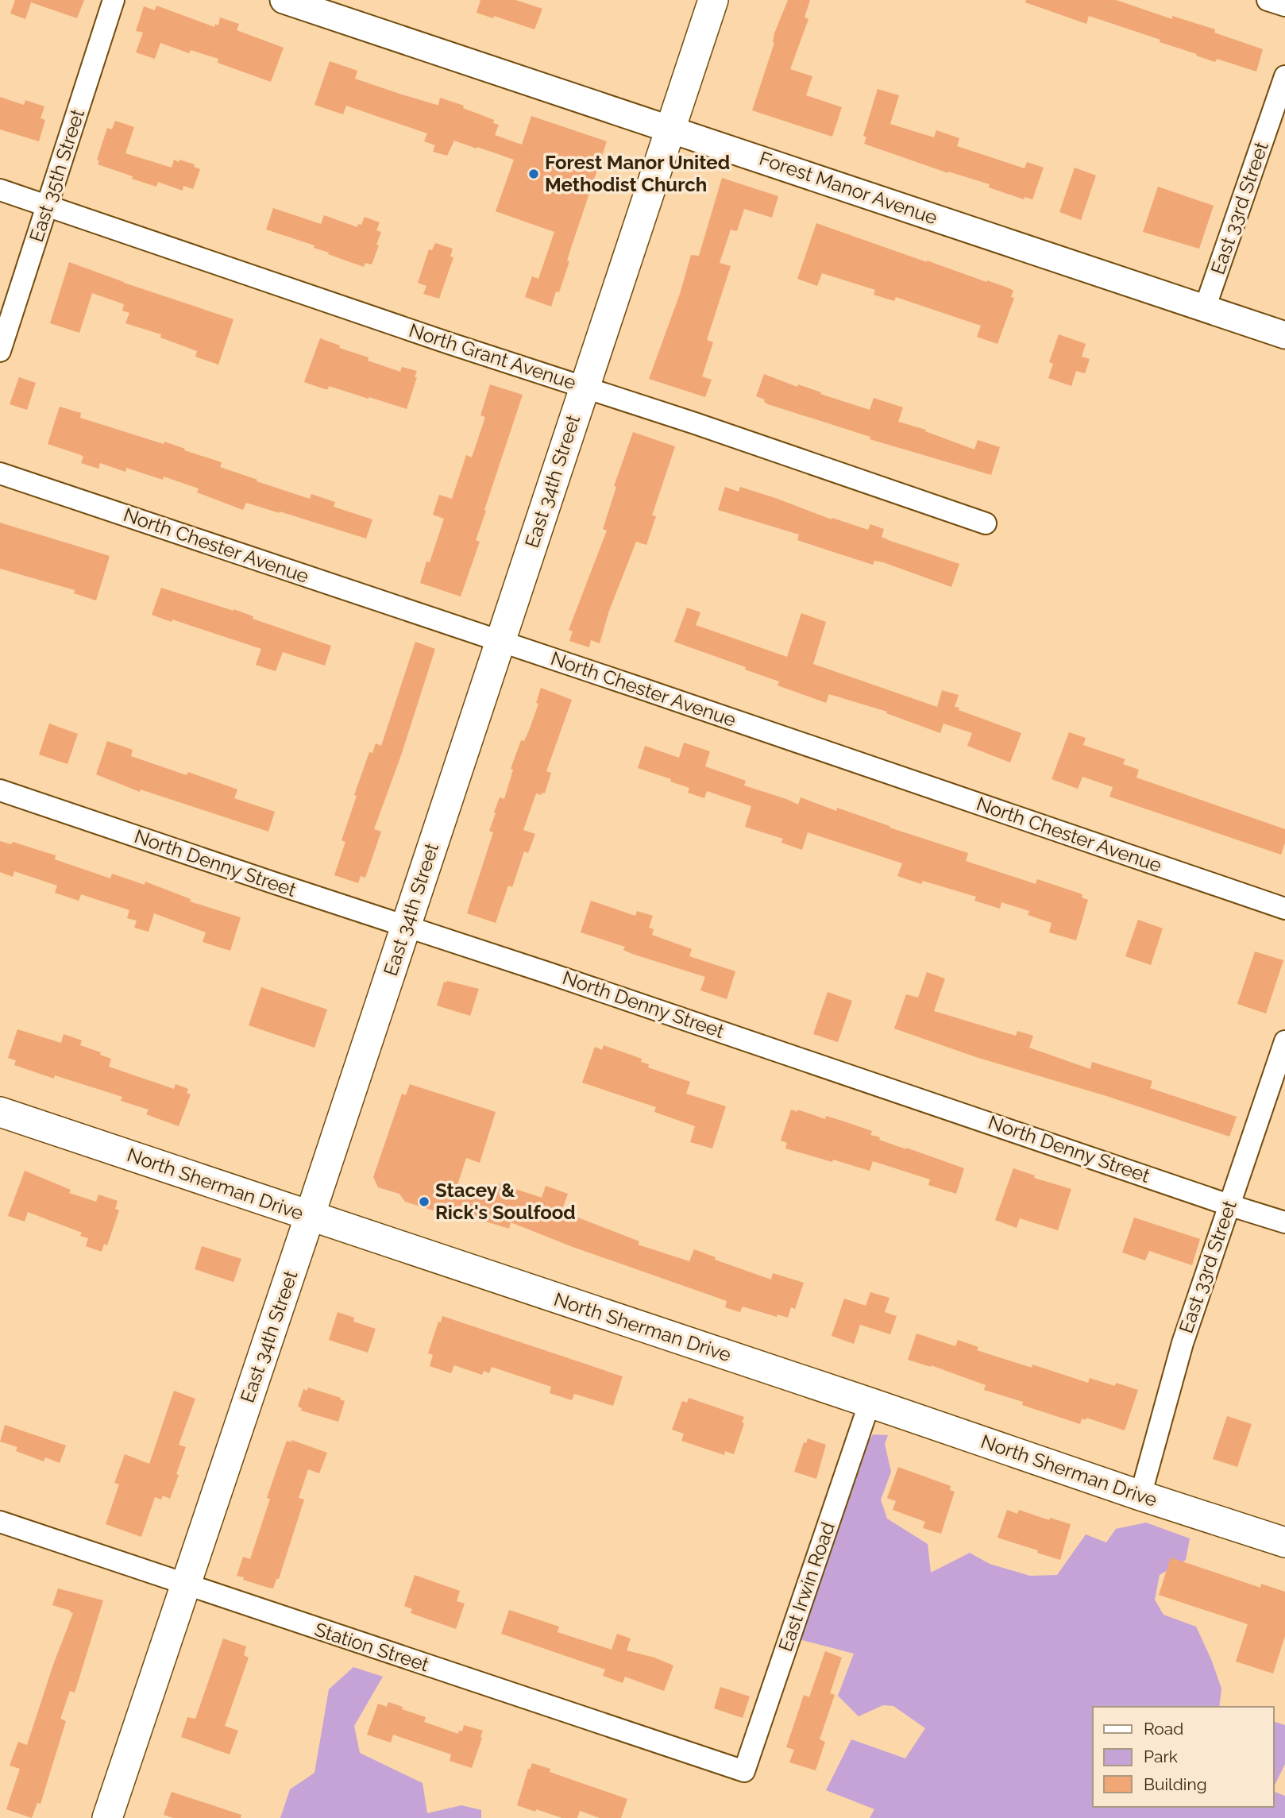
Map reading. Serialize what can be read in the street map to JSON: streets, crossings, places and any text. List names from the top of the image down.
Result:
{
  "streets": {
    "main road": ["East 34th Street", "North Sherman Drive"],
    "street": [
      "East 35th Street",
      "Forest Manor Avenue",
      "East 33rd Street",
      "North Grant Avenue",
      "North Chester Avenue",
      "North Denny Street",
      "East Irwin Road",
      "Station Street"
    ]
  },
  "crossings": [
    ["East 35th Street", "North Grant Avenue"],
    ["Forest Manor Avenue", "East 33rd Street"],
    ["Forest Manor Avenue", "East 34th Street"],
    ["East 33rd Street", "North Denny Street"],
    ["East 33rd Street", "North Sherman Drive"],
    ["North Grant Avenue", "East 34th Street"],
    ["East 34th Street", "North Chester Avenue"],
    ["East 34th Street", "North Denny Street"],
    ["East 34th Street", "North Sherman Drive"],
    ["East 34th Street", "Station Street"],
    ["North Sherman Drive", "East Irwin Road"],
    ["East Irwin Road", "Station Street"]
  ],
  "places": ["Forest Manor United Methodist Church", "Stacey & Rick's Soulfood"],
  "legend": ["Road", "Park", "Building"]
}
